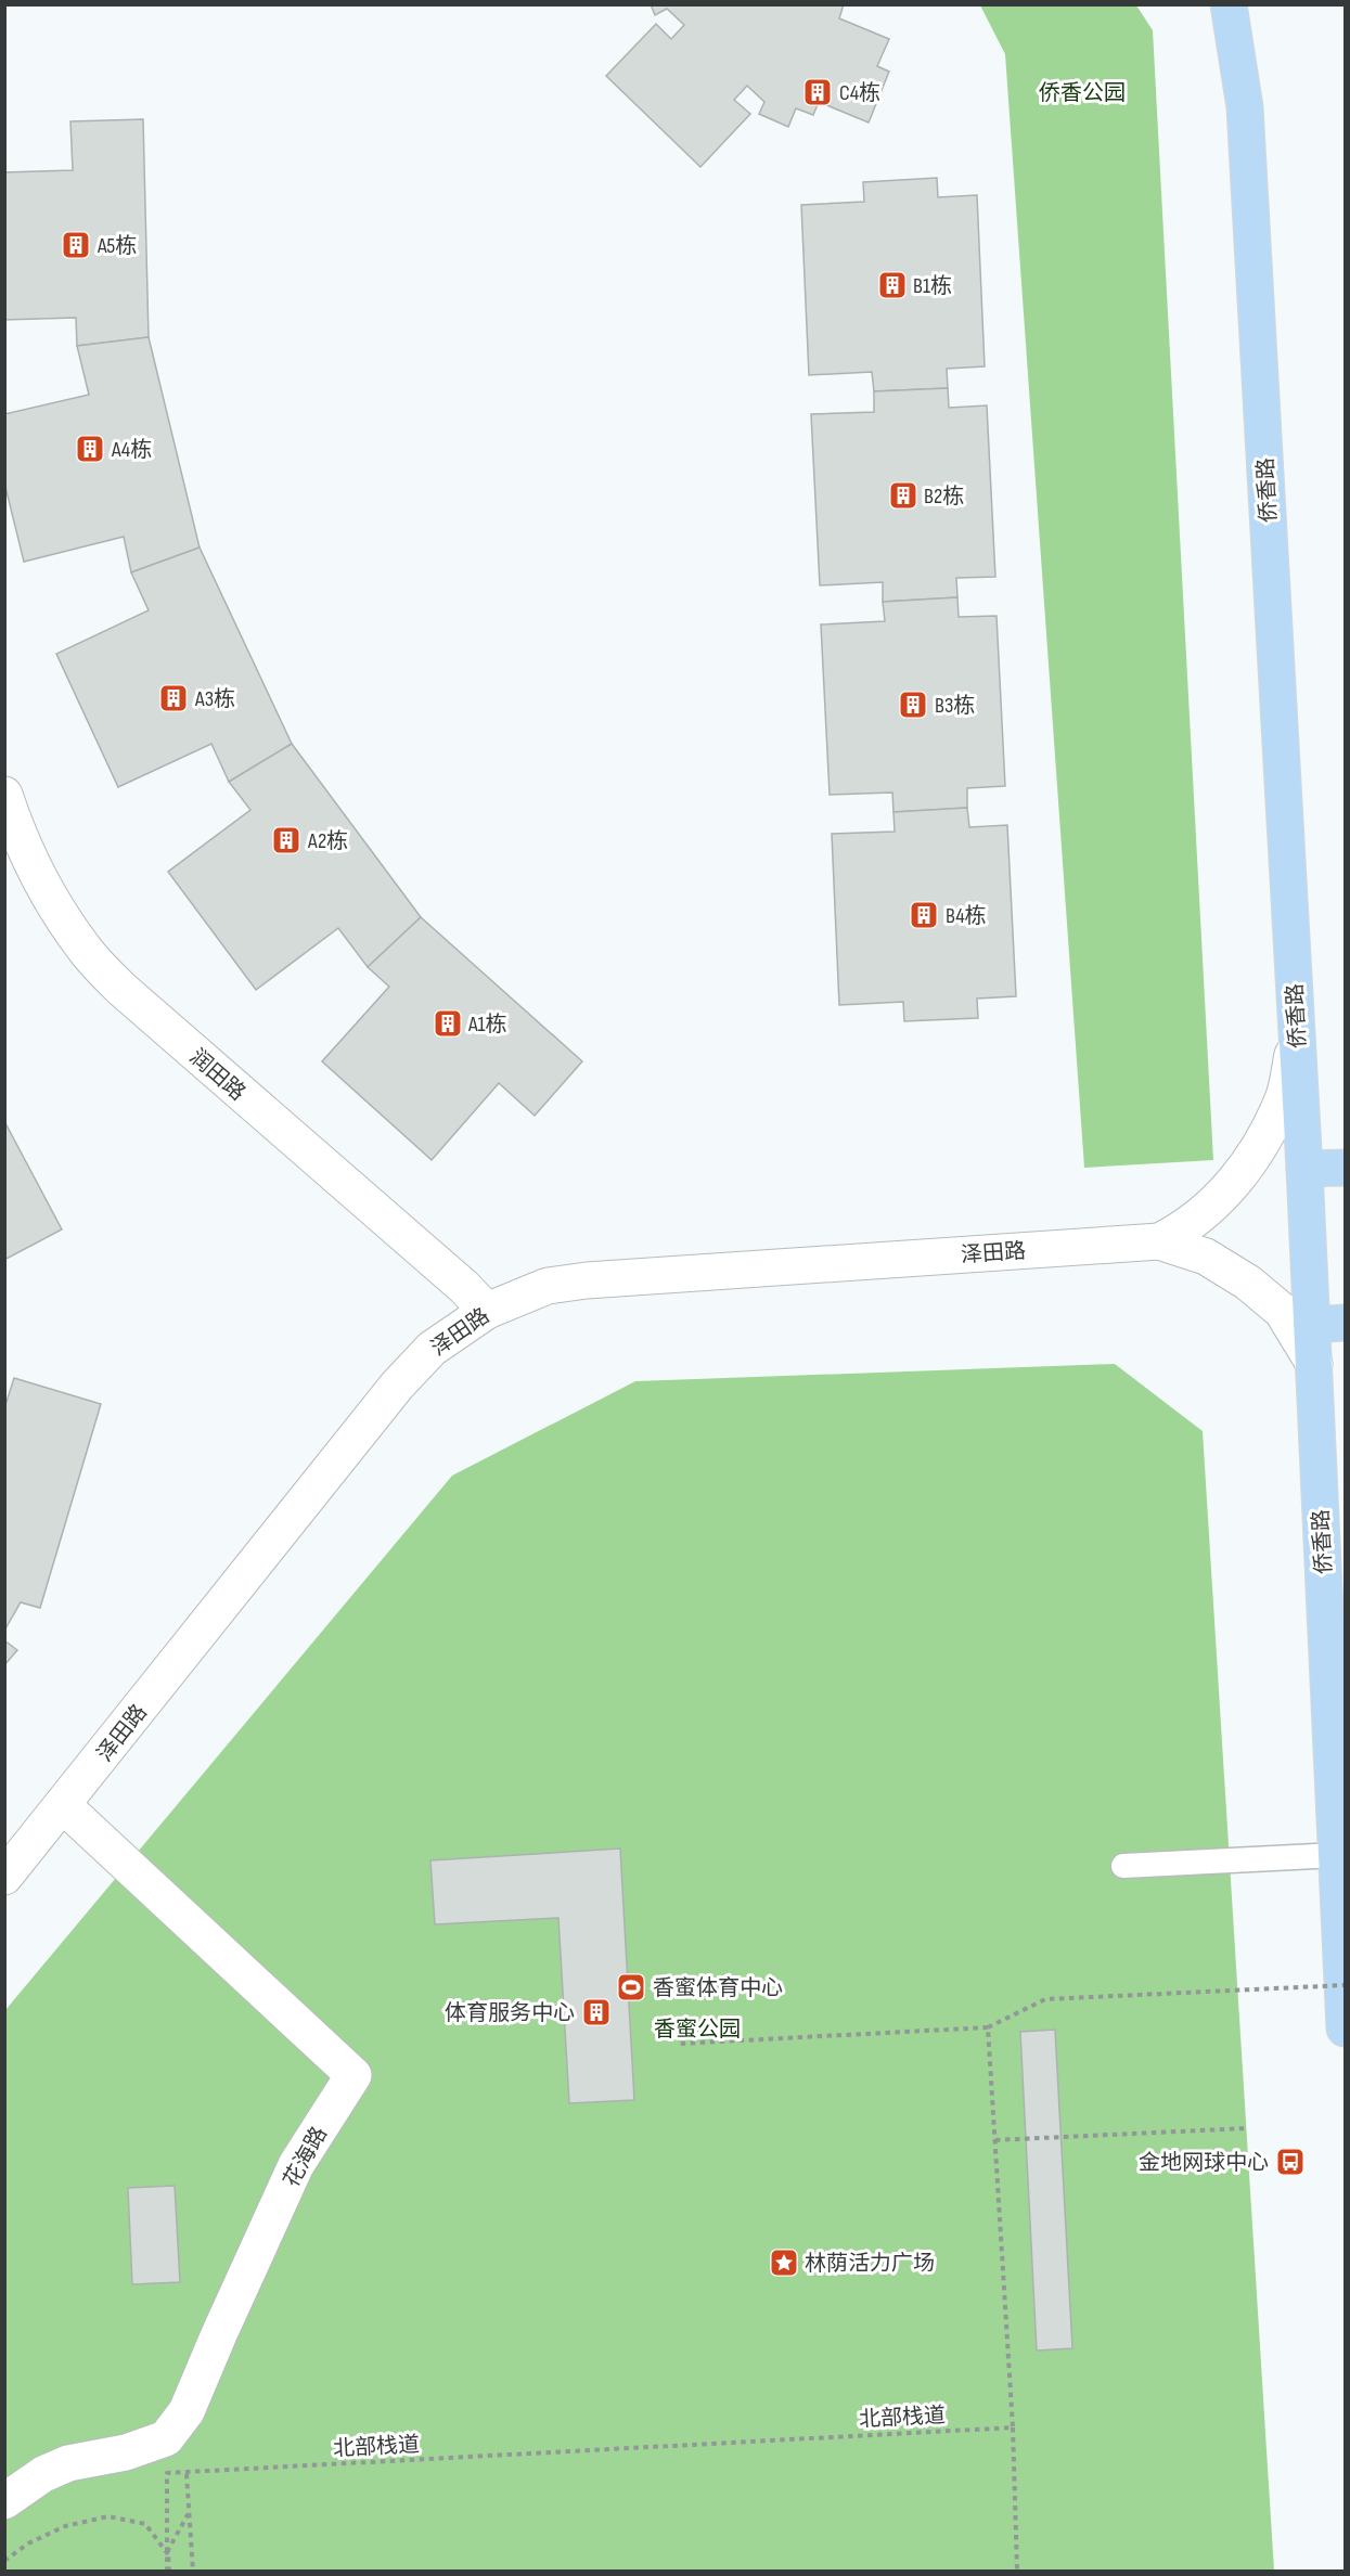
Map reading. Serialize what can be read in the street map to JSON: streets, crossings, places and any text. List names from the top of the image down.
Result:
{
  "streets": {
    "main road": ["侨香路"],
    "street": ["润田路", "泽田路", "花海路"],
    "path": ["北部栈道"]
  },
  "crossings": [
    ["侨香路", "泽田路"],
    ["润田路", "泽田路"],
    ["泽田路", "花海路"]
  ],
  "parks": ["侨香公园", "香蜜公园"],
  "places": {
    "building": [
      "C4栋",
      "A5栋",
      "B1栋",
      "A4栋",
      "B2栋",
      "A3栋",
      "B3栋",
      "A2栋",
      "B4栋",
      "A1栋",
      "体育服务中心"
    ],
    "sports": ["香蜜体育中心"],
    "bus stop": ["金地网球中心"],
    "place": ["林荫活力广场"]
  }
}
